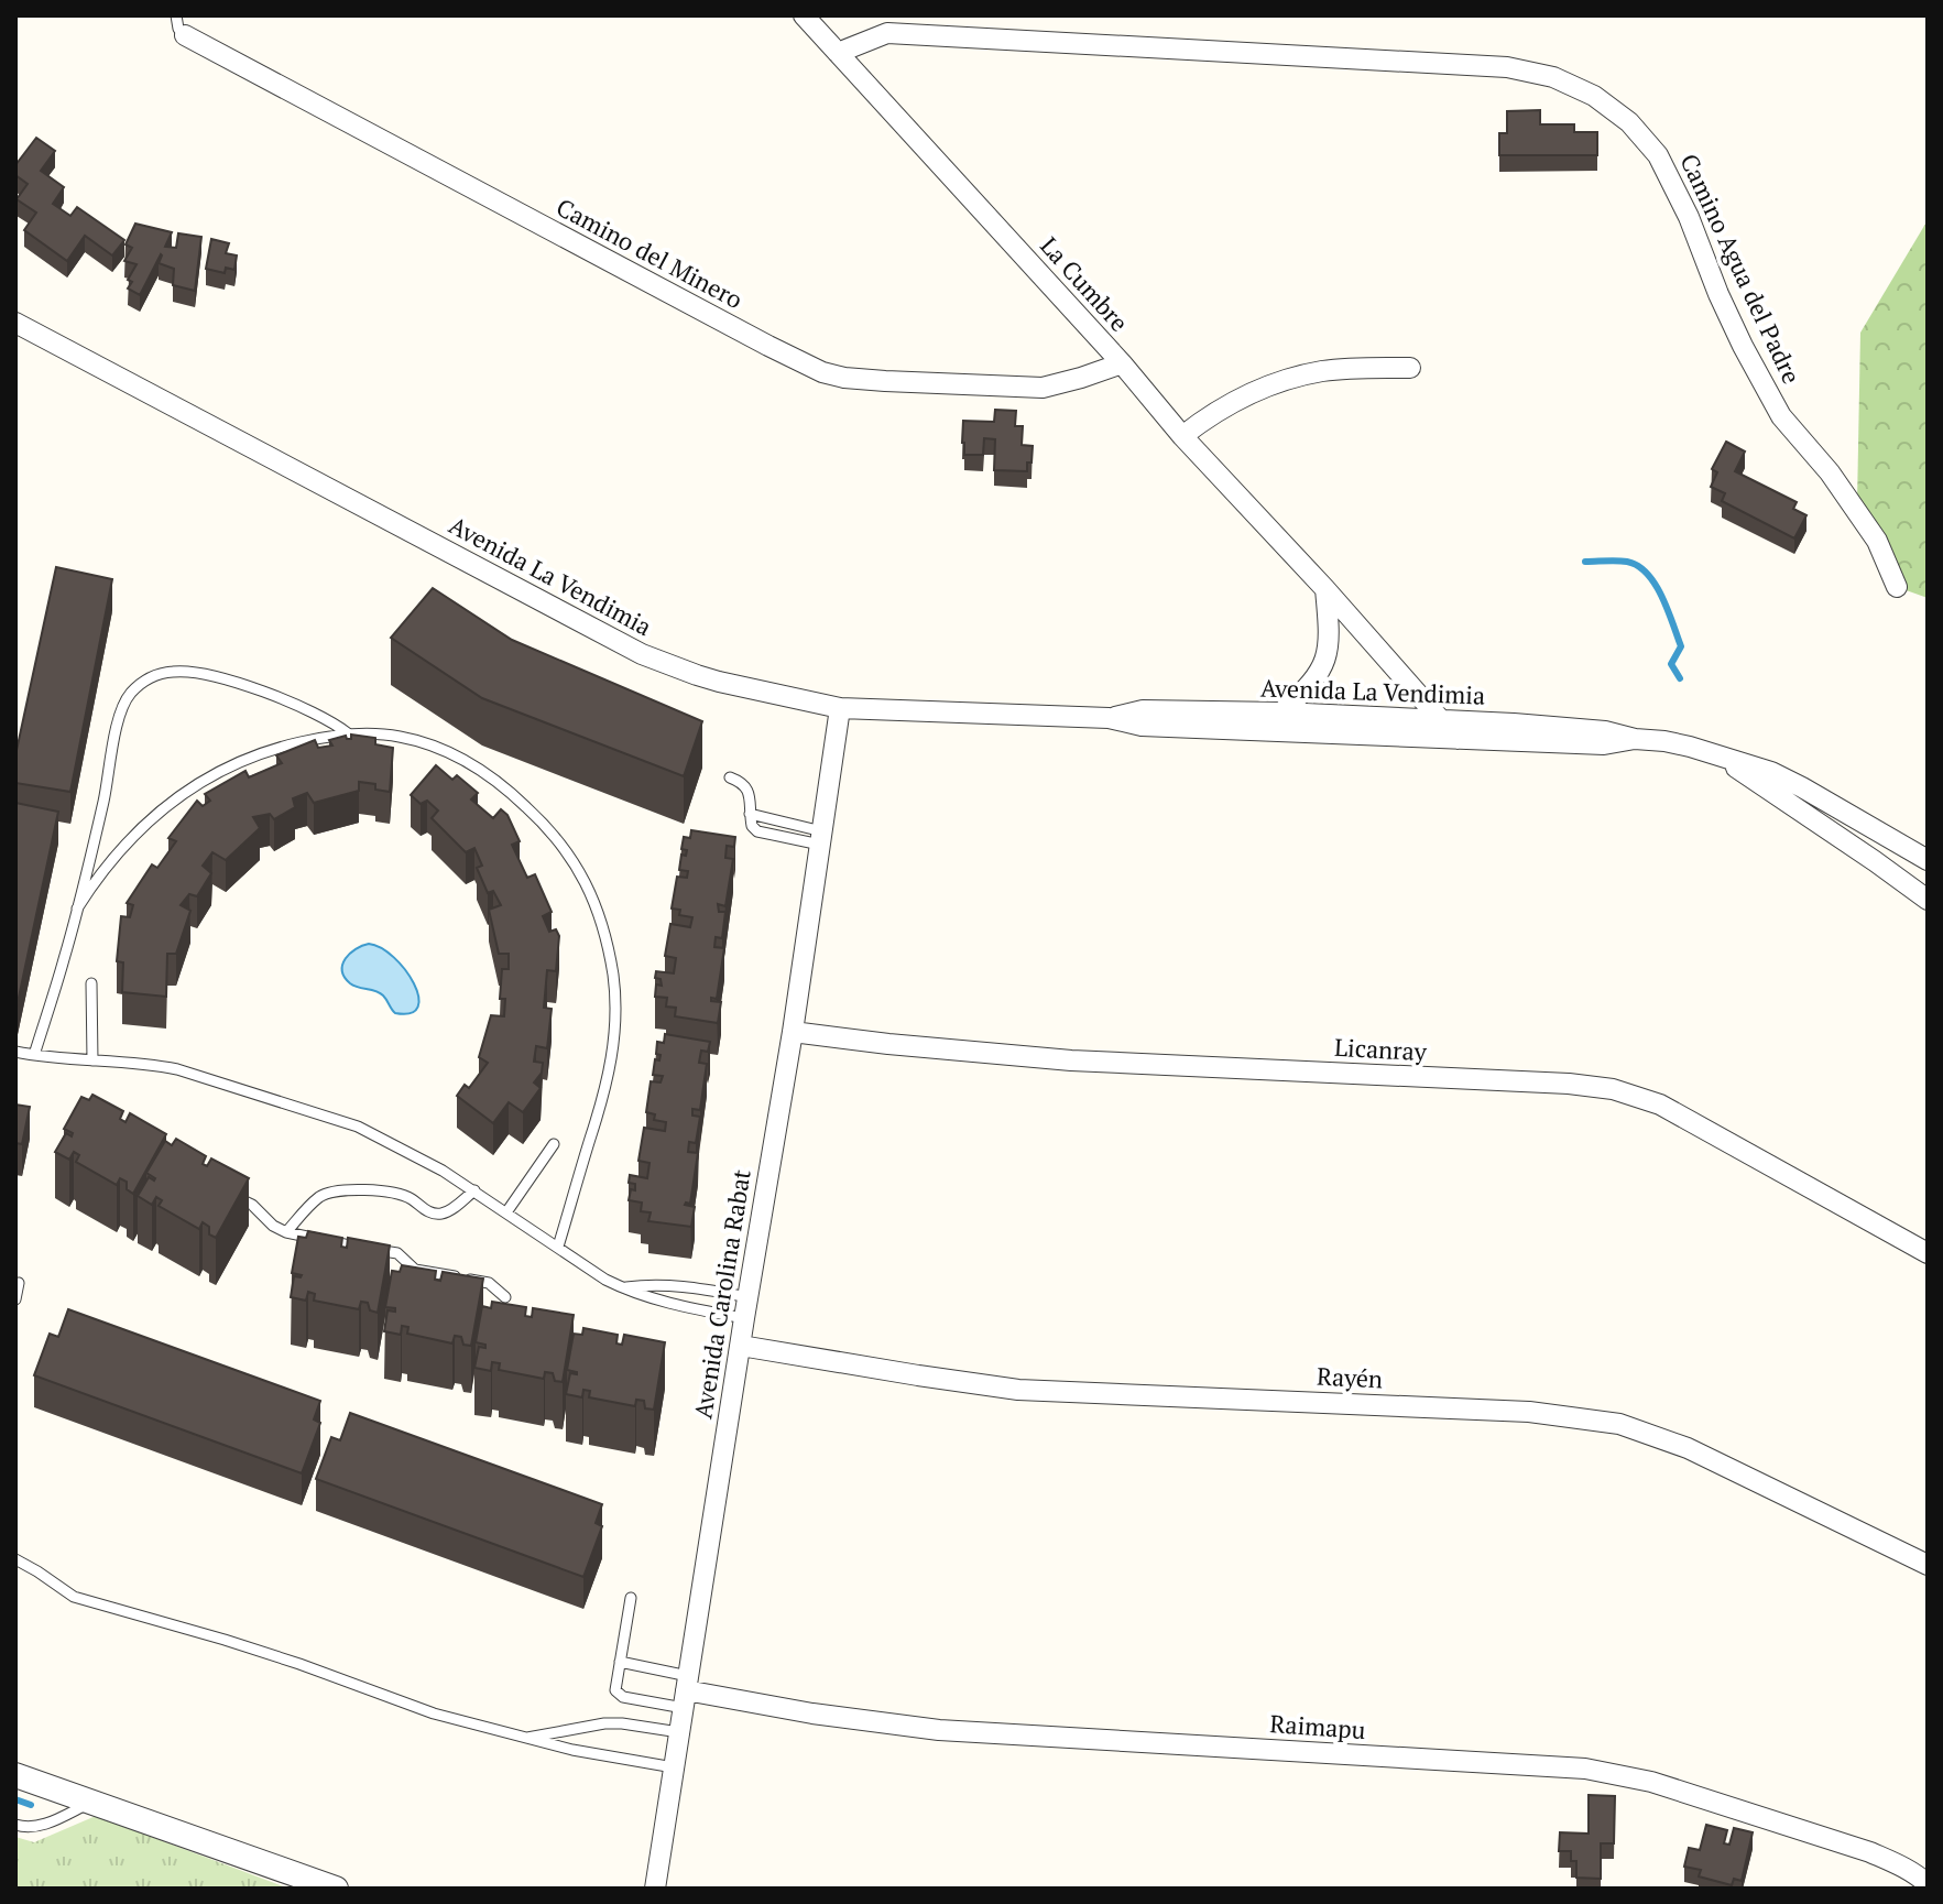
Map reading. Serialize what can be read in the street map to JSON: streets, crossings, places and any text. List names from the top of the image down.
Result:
{
  "streets": {
    "street": [
      "Camino del Minero",
      "Camino Agua del Padre",
      "La Cumbre",
      "Avenida La Vendimia",
      "Licanray",
      "Avenida Carolina Rabat",
      "Rayén",
      "Raimapu"
    ]
  },
  "crossings": [
    ["Camino del Minero", "La Cumbre"],
    ["Camino Agua del Padre", "La Cumbre"],
    ["La Cumbre", "Avenida La Vendimia"],
    ["Avenida La Vendimia", "Avenida Carolina Rabat"],
    ["Licanray", "Avenida Carolina Rabat"],
    ["Avenida Carolina Rabat", "Rayén"],
    ["Avenida Carolina Rabat", "Raimapu"]
  ]
}
